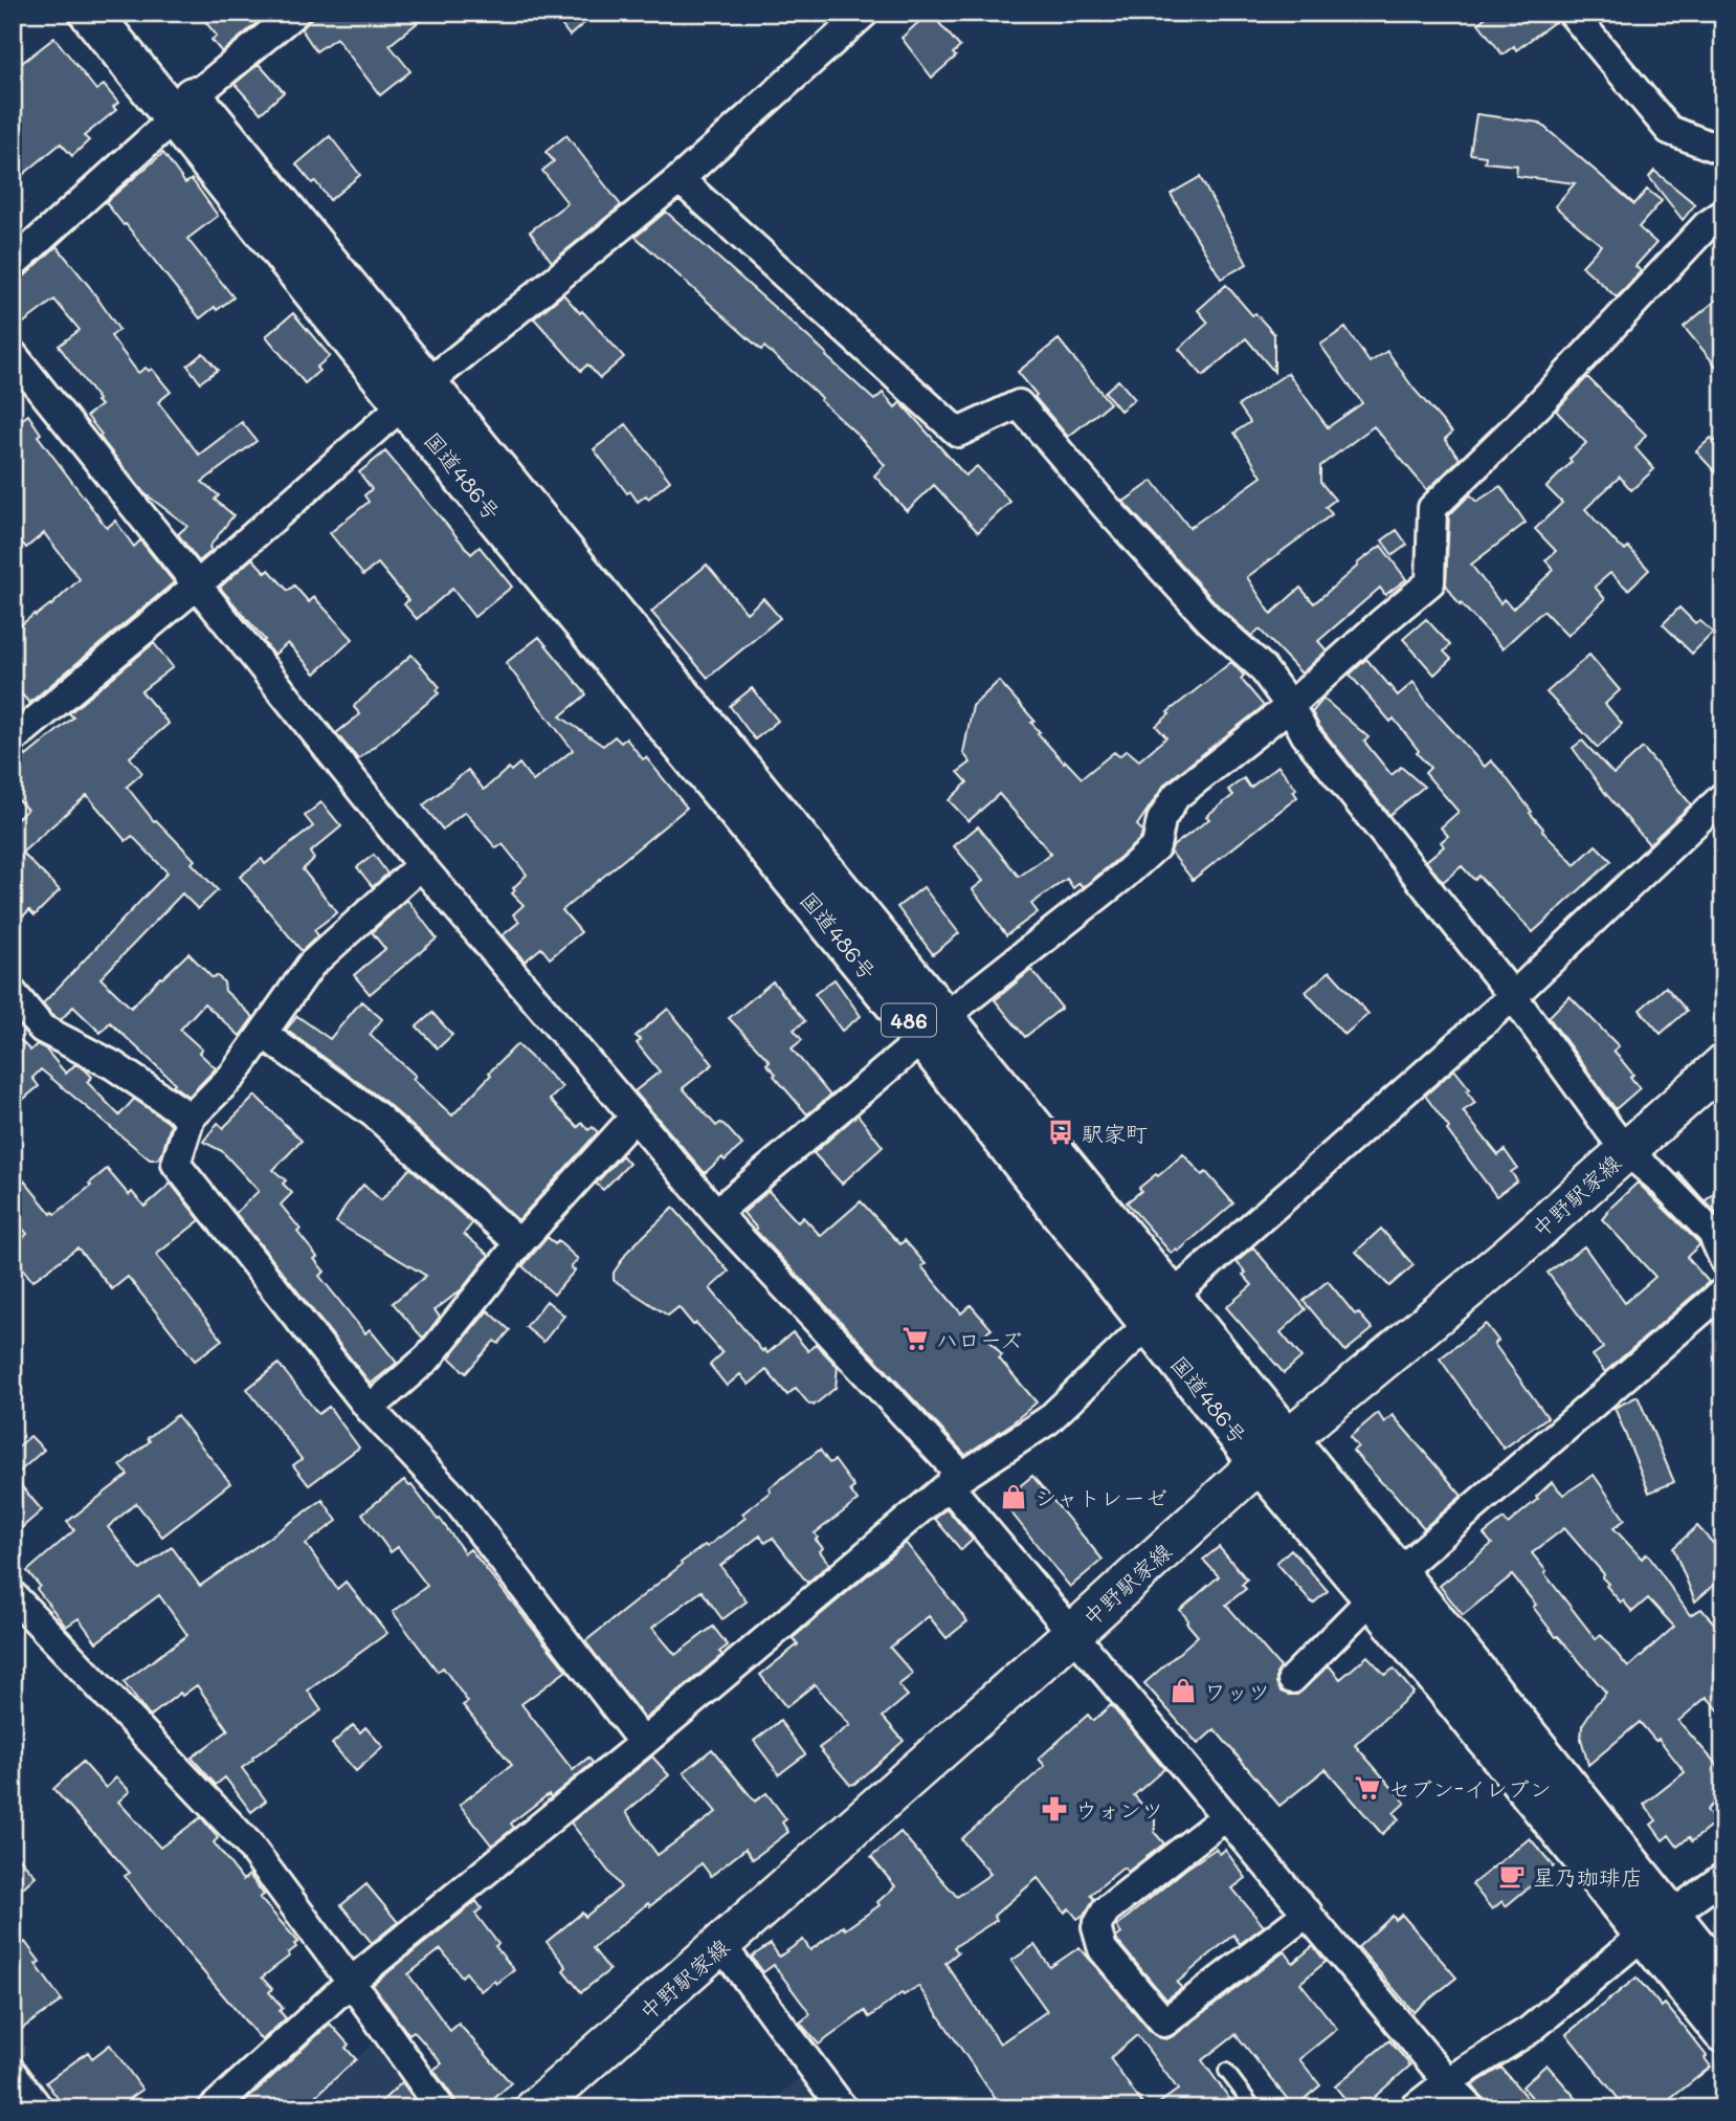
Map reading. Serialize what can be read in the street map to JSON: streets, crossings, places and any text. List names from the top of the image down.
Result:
{
  "streets": {
    "highway": ["国道486号", "486"],
    "main road": ["中野駅家線"]
  },
  "crossings": [
    ["国道486号", "中野駅家線"]
  ],
  "places": {
    "bus stop": ["駅家町"],
    "supermarket": ["ハローズ", "セブン-イレブン"],
    "shop": ["シャトレーゼ", "ワッツ"],
    "pharmacy": ["ウォンツ"],
    "cafe": ["星乃珈琲店"]
  }
}
